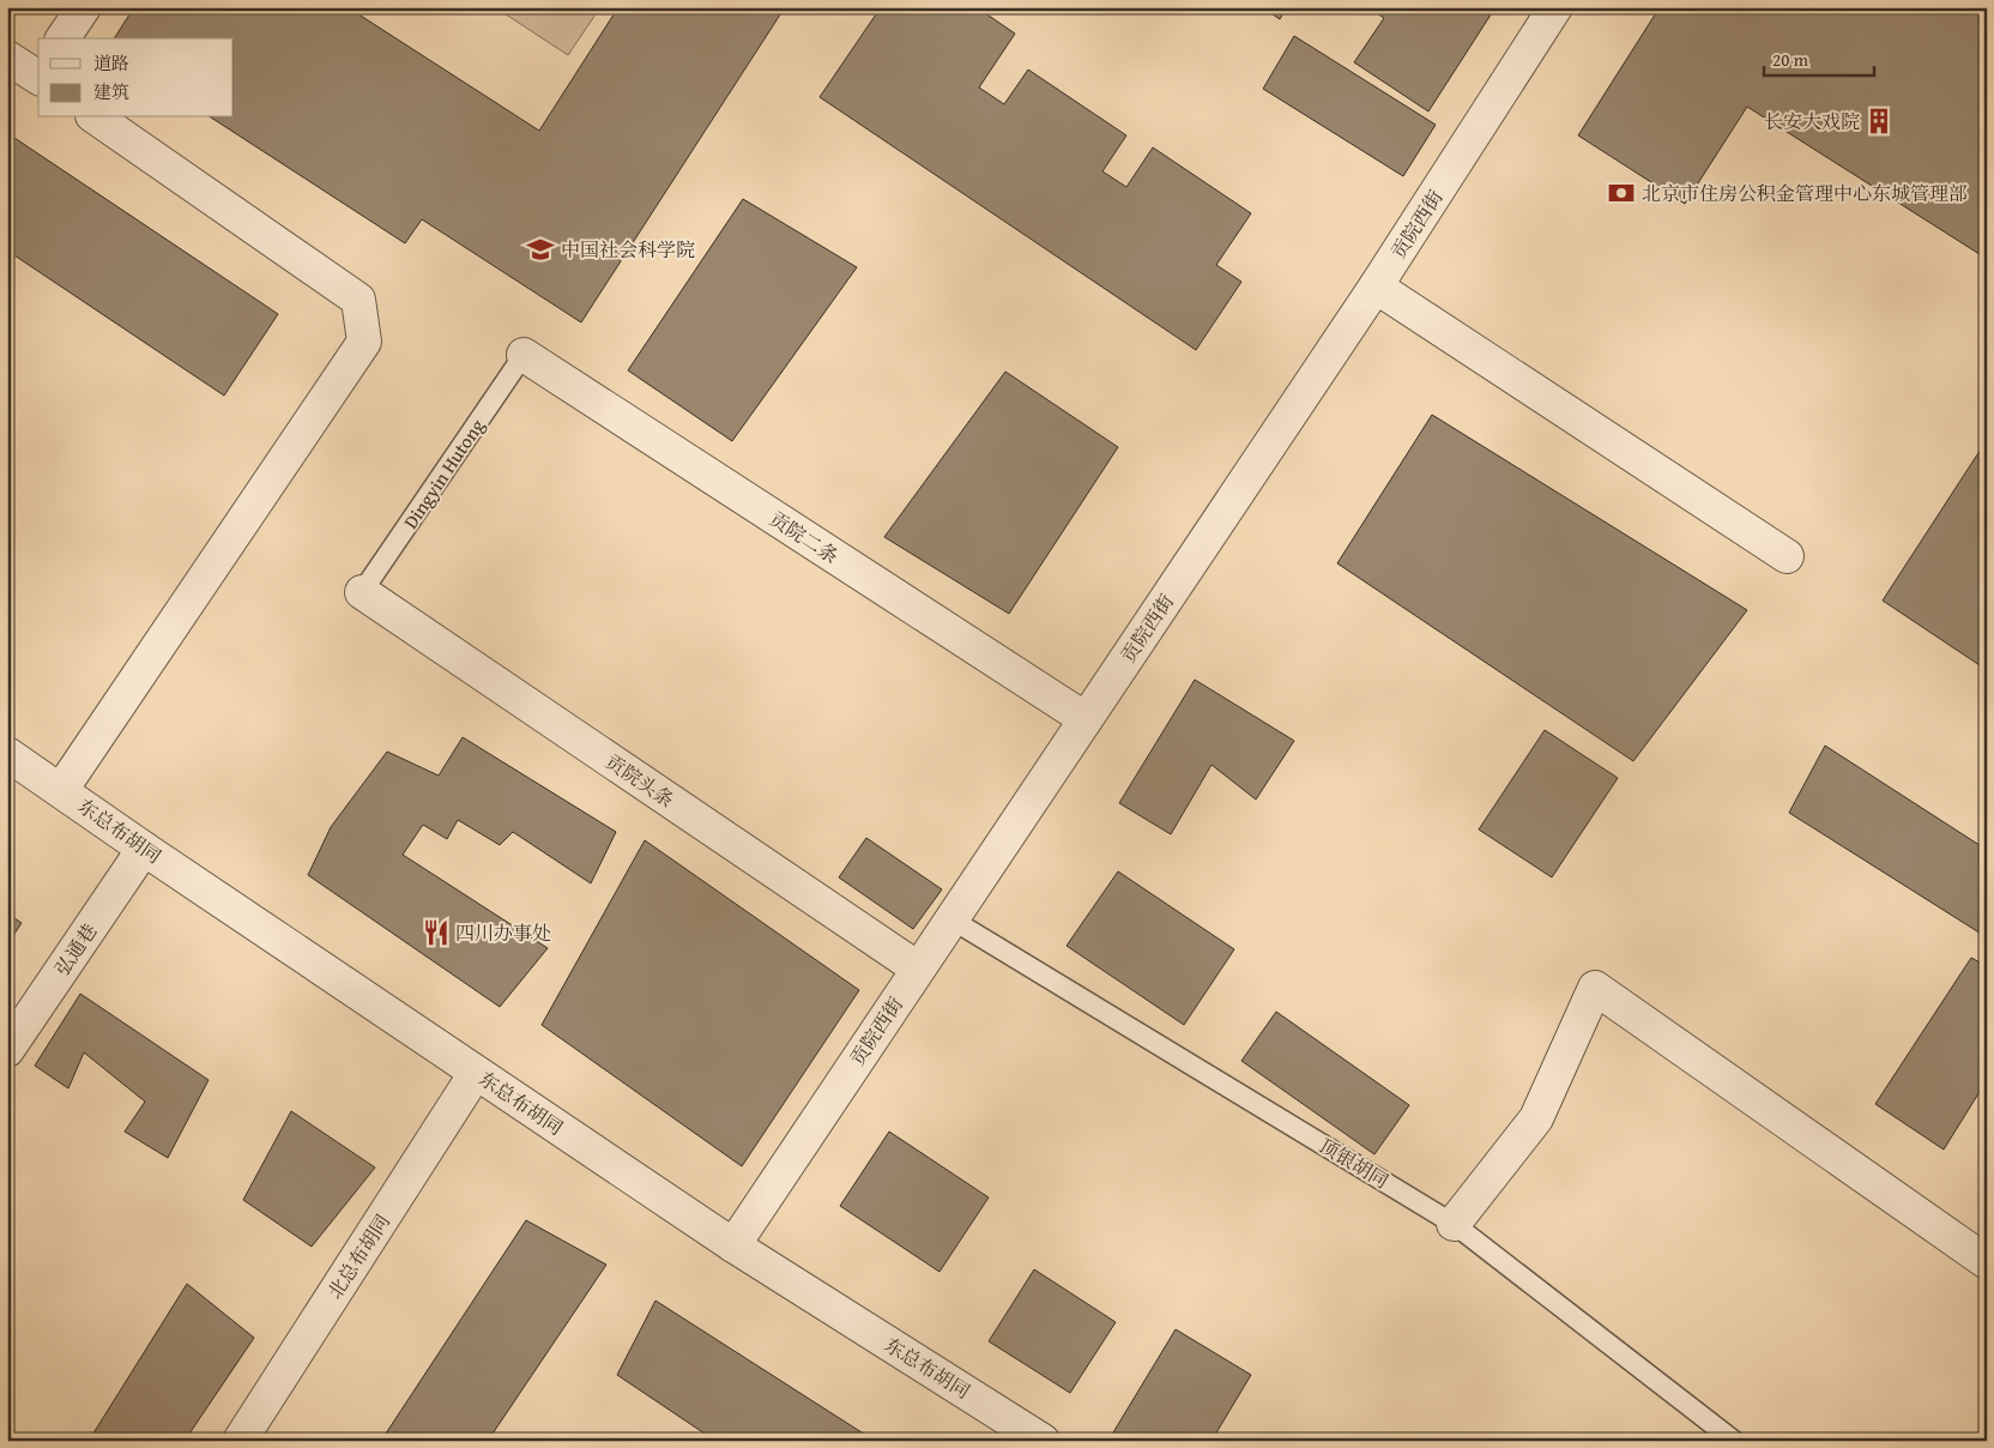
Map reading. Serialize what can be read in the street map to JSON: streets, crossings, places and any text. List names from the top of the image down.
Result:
{
  "streets": {
    "street": [
      "贡院西街",
      "贡院二条",
      "贡院头条",
      "东总布胡同",
      "弘通巷",
      "北总布胡同"
    ],
    "lane": ["Dingyin Hutong", "顶银胡同"]
  },
  "crossings": [
    ["贡院西街", "贡院二条"],
    ["贡院西街", "贡院头条"],
    ["贡院西街", "东总布胡同"],
    ["贡院西街", "顶银胡同"],
    ["Dingyin Hutong", "贡院二条"],
    ["Dingyin Hutong", "贡院头条"],
    ["东总布胡同", "弘通巷"],
    ["东总布胡同", "北总布胡同"]
  ],
  "places": {
    "building": ["长安大戏院"],
    "bank": ["北京市住房公积金管理中心东城管理部"],
    "school or university": ["中国社会科学院"],
    "restaurant": ["四川办事处"]
  },
  "legend": ["道路", "建筑"],
  "scale_bar": "20 m"
}
